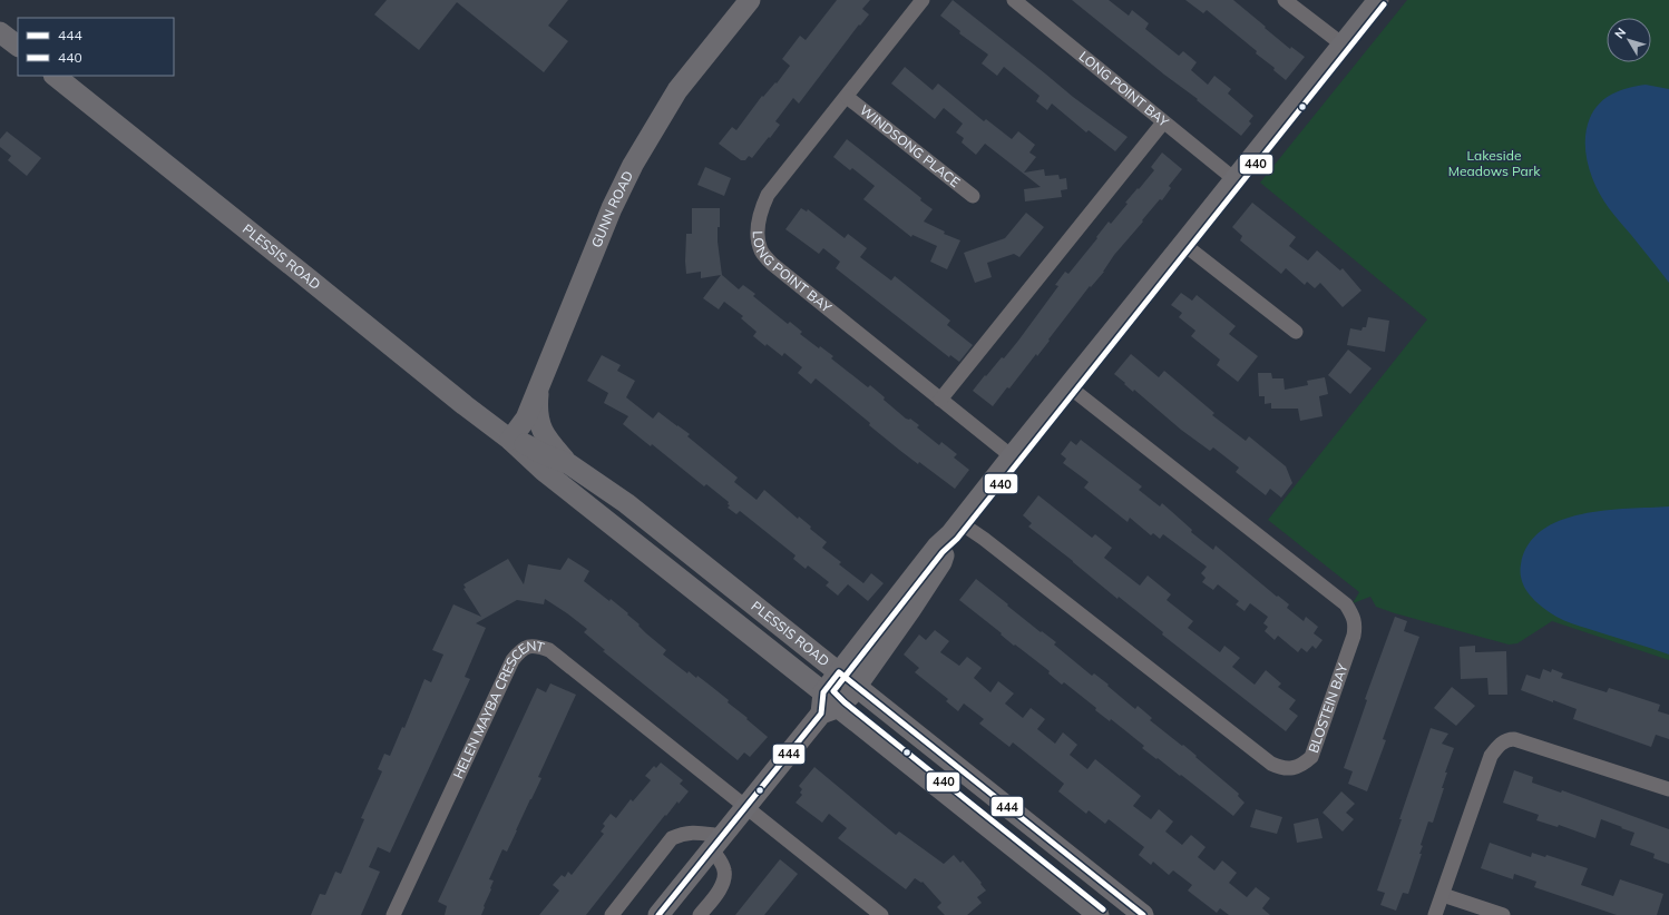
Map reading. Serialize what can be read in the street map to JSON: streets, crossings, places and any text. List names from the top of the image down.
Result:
{
  "streets": {
    "main road": ["GUNN ROAD", "PLESSIS ROAD"],
    "street": [
      "LONG POINT BAY",
      "WINDSONG PLACE",
      "BLOSTEIN BAY",
      "HELEN MAYBA CRESCENT"
    ]
  },
  "crossings": [
    ["LONG POINT BAY", "WINDSONG PLACE"],
    ["GUNN ROAD", "PLESSIS ROAD"]
  ],
  "parks": ["Lakeside Meadows Park"],
  "lines": ["transit line 440", "transit line 444"],
  "legend": ["444", "440"],
  "north": "top left"
}
